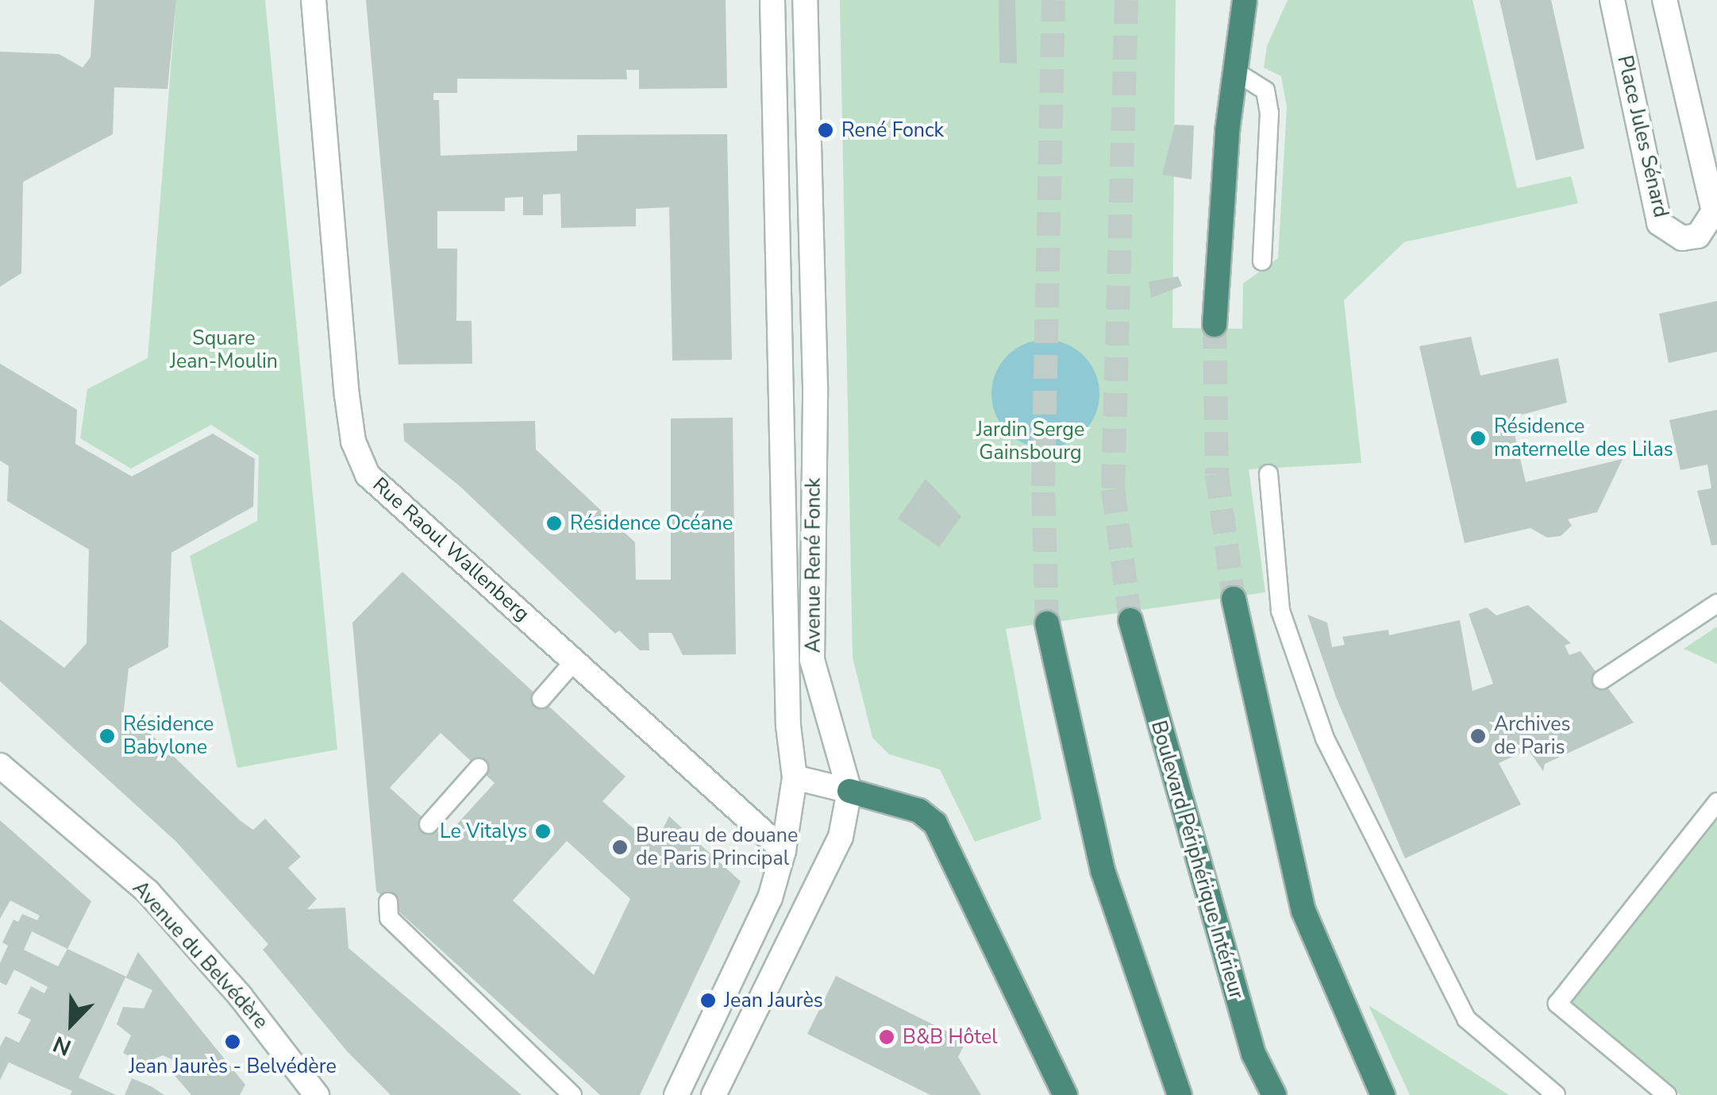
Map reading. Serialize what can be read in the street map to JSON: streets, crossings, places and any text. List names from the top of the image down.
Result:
{
  "streets": {
    "highway": ["Boulevard Périphérique Intérieur"],
    "street": [
      "Place Jules Sénard",
      "Rue Raoul Wallenberg",
      "Avenue René Fonck",
      "Avenue du Belvédère"
    ]
  },
  "crossings": [
    ["Rue Raoul Wallenberg", "Avenue René Fonck"]
  ],
  "parks": ["Square Jean-Moulin", "Jardin Serge Gainsbourg"],
  "places": [
    "René Fonck",
    "Résidence maternelle des Lilas",
    "Résidence Océane",
    "Résidence Babylone",
    "Archives de Paris",
    "Le Vitalys",
    "Bureau de douane de Paris Principal",
    "Jean Jaurès",
    "B&B Hôtel",
    "Jean Jaurès - Belvédère"
  ],
  "north": "bottom left"
}
